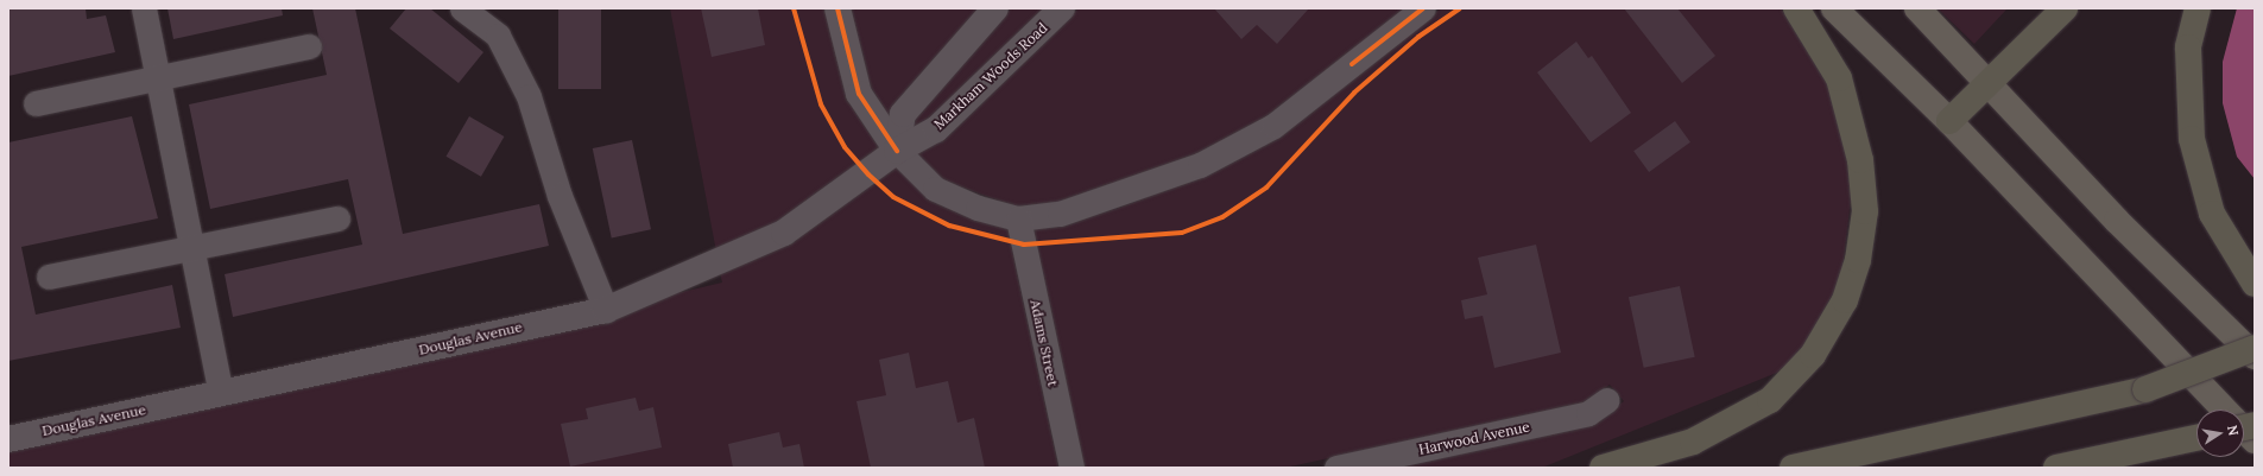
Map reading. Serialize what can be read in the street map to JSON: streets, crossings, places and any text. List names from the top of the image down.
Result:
{
  "streets": {
    "main road": ["Markham Woods Road", "Douglas Avenue"],
    "street": ["Adams Street", "Harwood Avenue"]
  },
  "crossings": [
    ["Markham Woods Road", "Douglas Avenue"]
  ],
  "north": "right"
}
